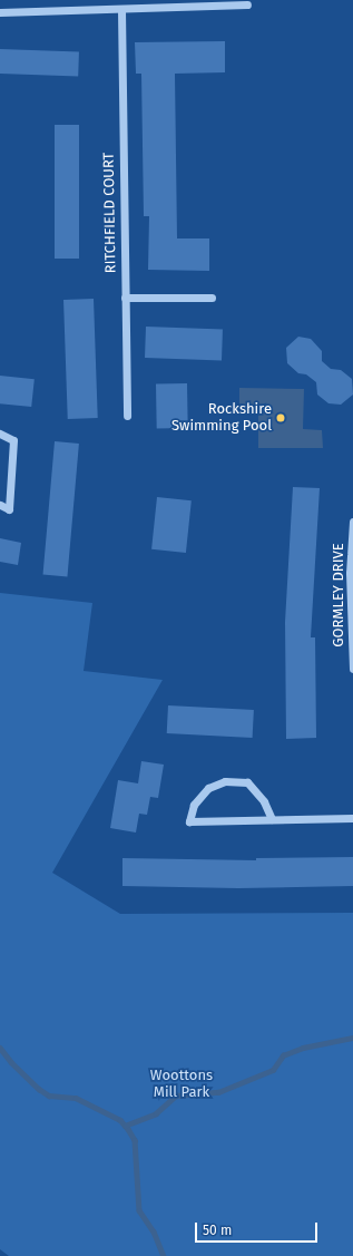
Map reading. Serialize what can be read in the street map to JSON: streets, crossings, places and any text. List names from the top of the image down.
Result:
{
  "streets": {
    "street": ["RITCHFIELD COURT", "GORMLEY DRIVE"]
  },
  "parks": ["Woottons Mill Park"],
  "places": ["Rockshire Swimming Pool"],
  "scale_bar": "50 m"
}
